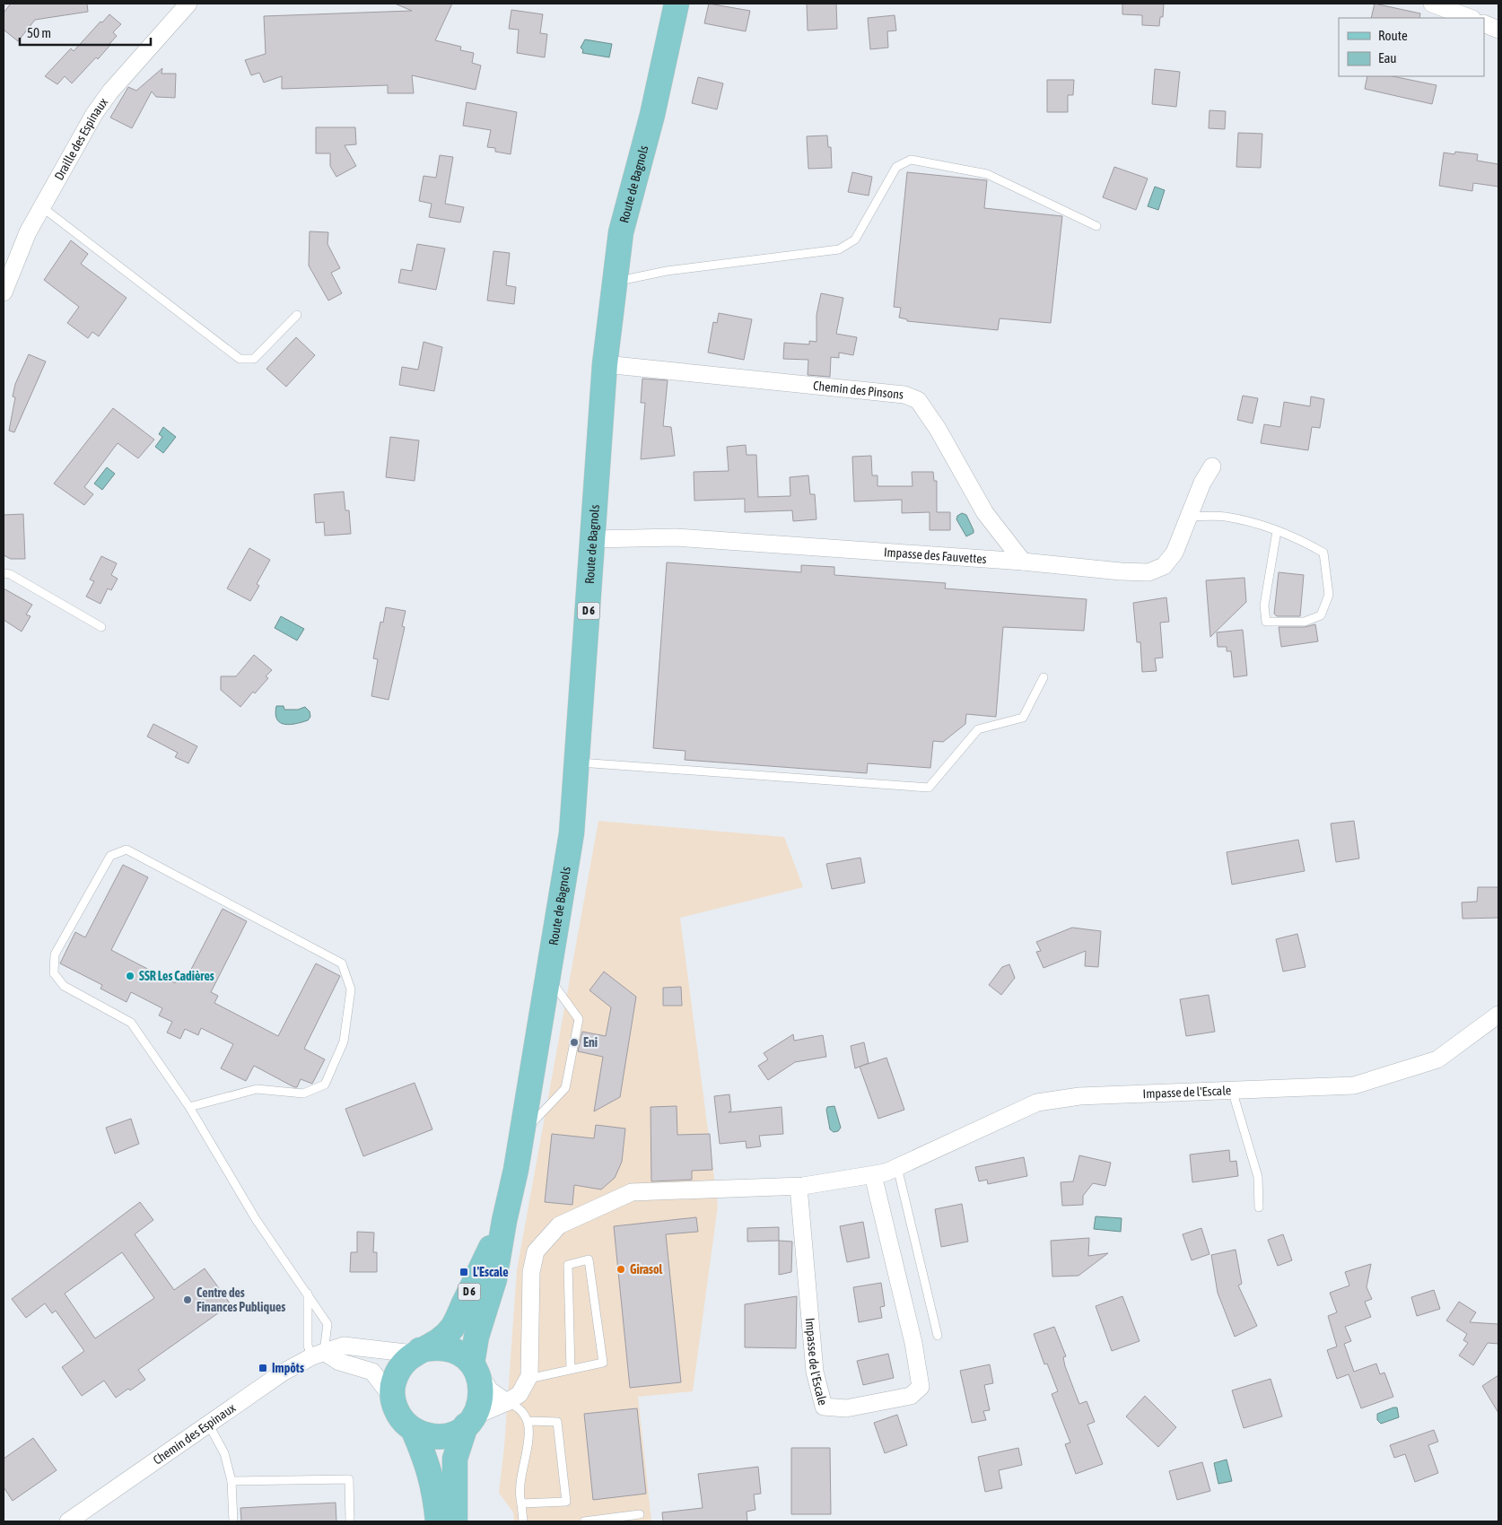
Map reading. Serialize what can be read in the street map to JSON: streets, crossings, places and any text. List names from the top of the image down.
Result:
{
  "streets": {
    "main road": ["Route de Bagnols", "D 6"],
    "street": [
      "Draille des Espinaux",
      "Chemin des Pinsons",
      "Impasse des Fauvettes",
      "Impasse de l'Escale",
      "Chemin des Espinaux"
    ]
  },
  "crossings": [
    ["Route de Bagnols", "Chemin des Pinsons"],
    ["Route de Bagnols", "Impasse des Fauvettes"],
    ["Route de Bagnols", "D 6"],
    ["Chemin des Pinsons", "Impasse des Fauvettes"],
    ["D 6", "Chemin des Espinaux"]
  ],
  "places": {
    "other": [
      "SSR Les Cadières",
      "Eni",
      "Girasol",
      "Centre des Finances Publiques"
    ],
    "transit": ["L'Escale", "Impôts"]
  },
  "legend": ["Route", "Eau"],
  "scale_bar": "50 m"
}
